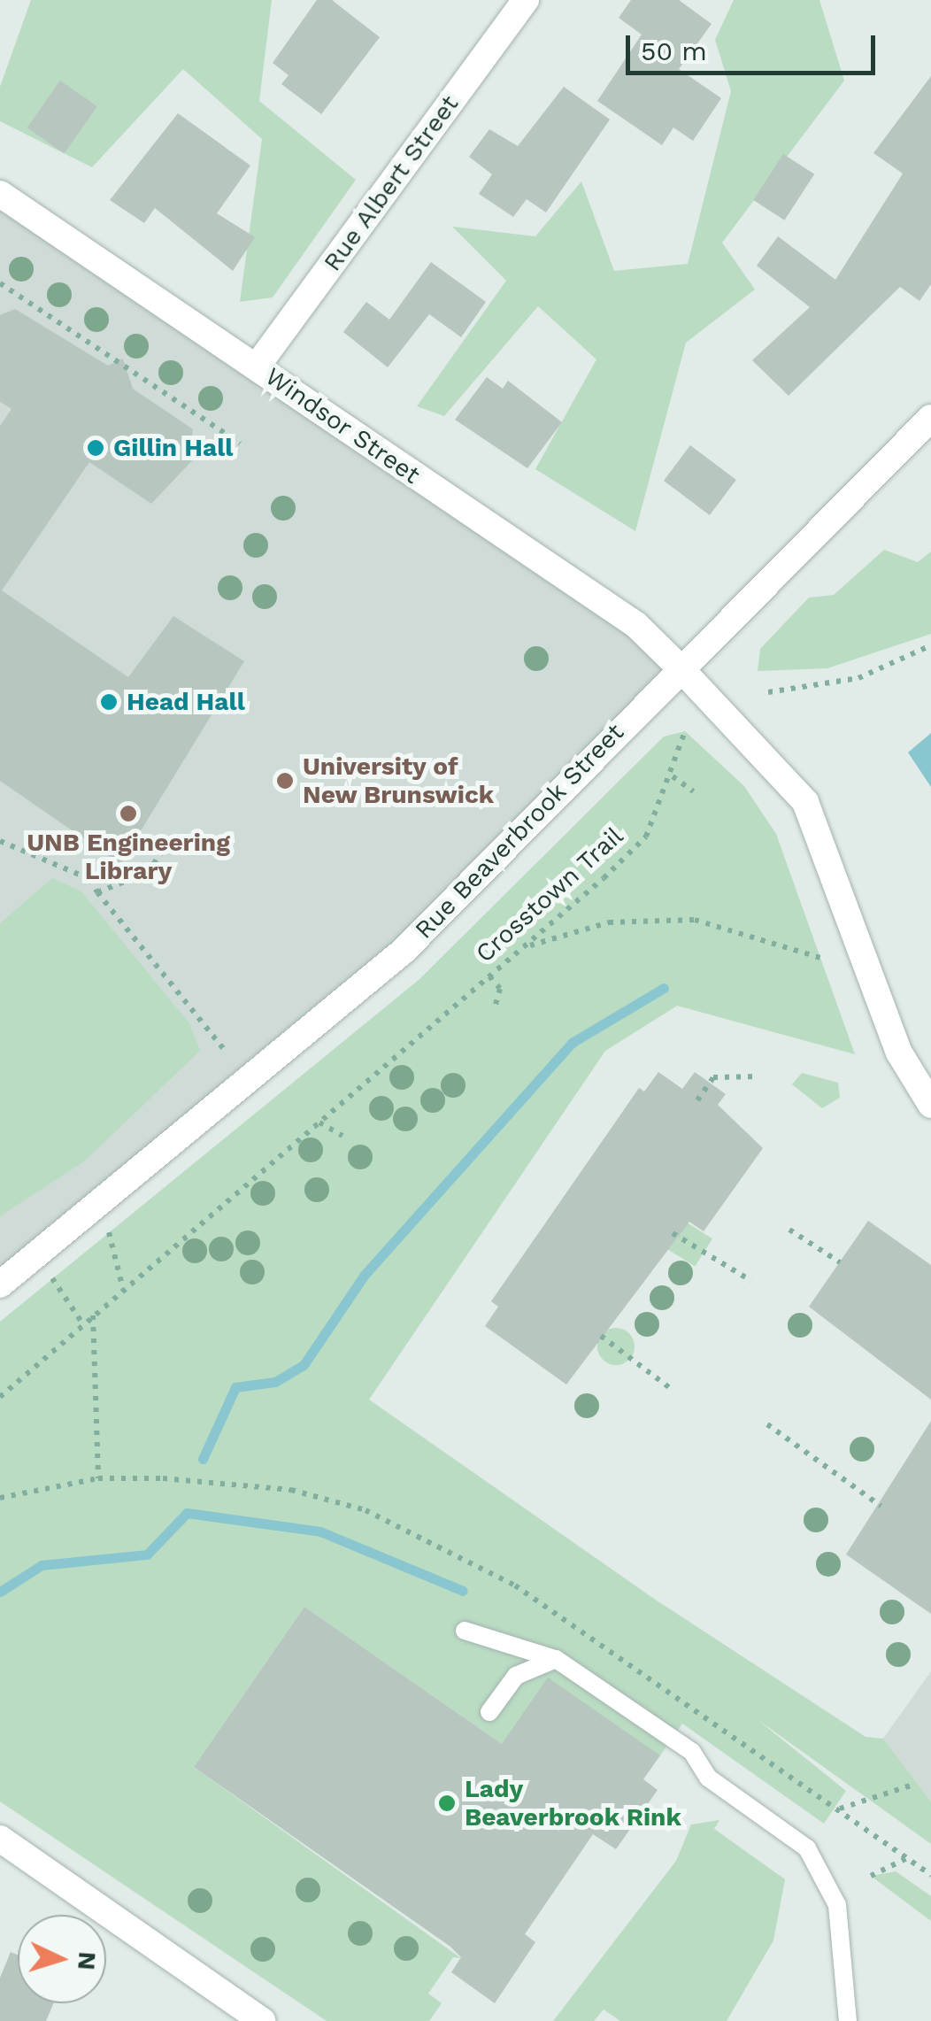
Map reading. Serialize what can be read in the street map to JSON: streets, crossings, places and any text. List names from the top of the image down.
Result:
{
  "streets": {
    "street": ["Rue Albert Street", "Windsor Street", "Rue Beaverbrook Street"],
    "path": ["Crosstown Trail"]
  },
  "crossings": [
    ["Rue Albert Street", "Windsor Street"],
    ["Windsor Street", "Rue Beaverbrook Street"]
  ],
  "places": [
    "Gillin Hall",
    "Head Hall",
    "University of New Brunswick",
    "UNB Engineering Library",
    "Lady Beaverbrook Rink"
  ],
  "scale_bar": "50 m",
  "north": "right"
}
